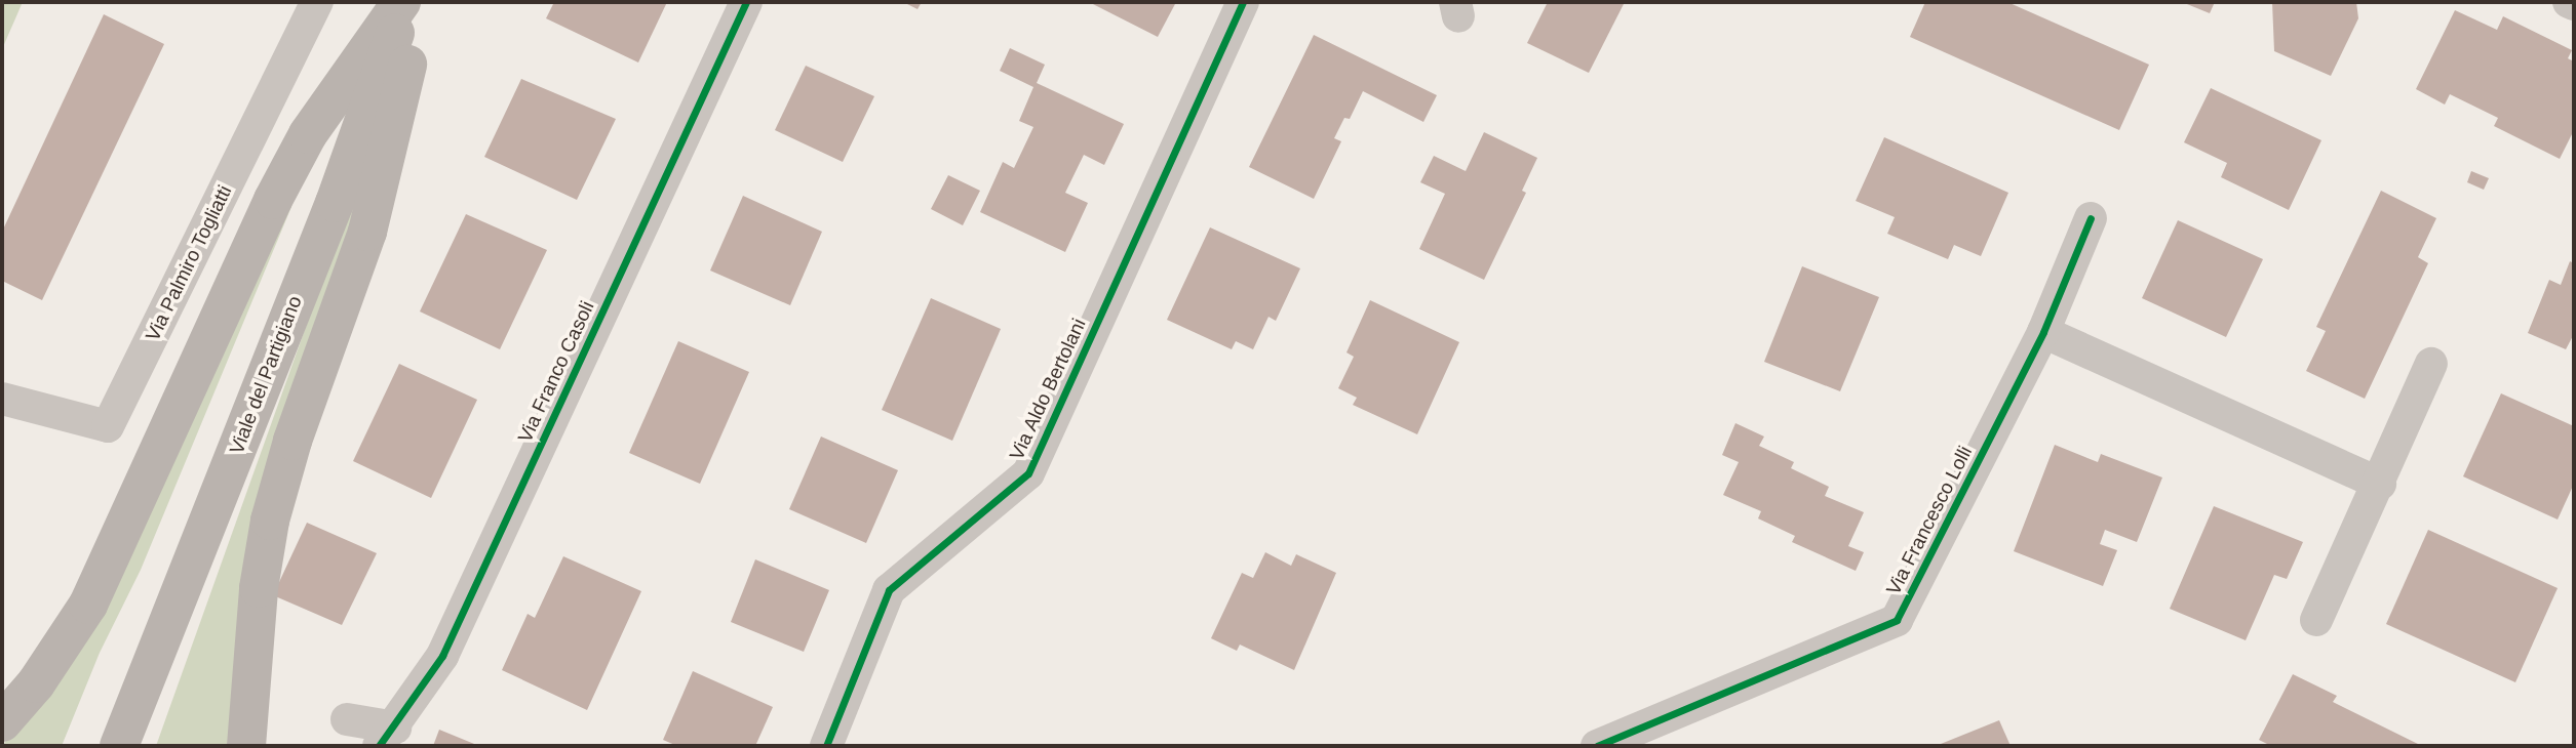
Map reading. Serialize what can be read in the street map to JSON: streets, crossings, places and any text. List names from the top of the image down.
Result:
{
  "streets": {
    "main road": ["Viale del Partigiano"],
    "street": [
      "Via Palmiro Togliatti",
      "Via Franco Casoli",
      "Via Aldo Bertolani",
      "Via Francesco Lolli"
    ]
  }
}
